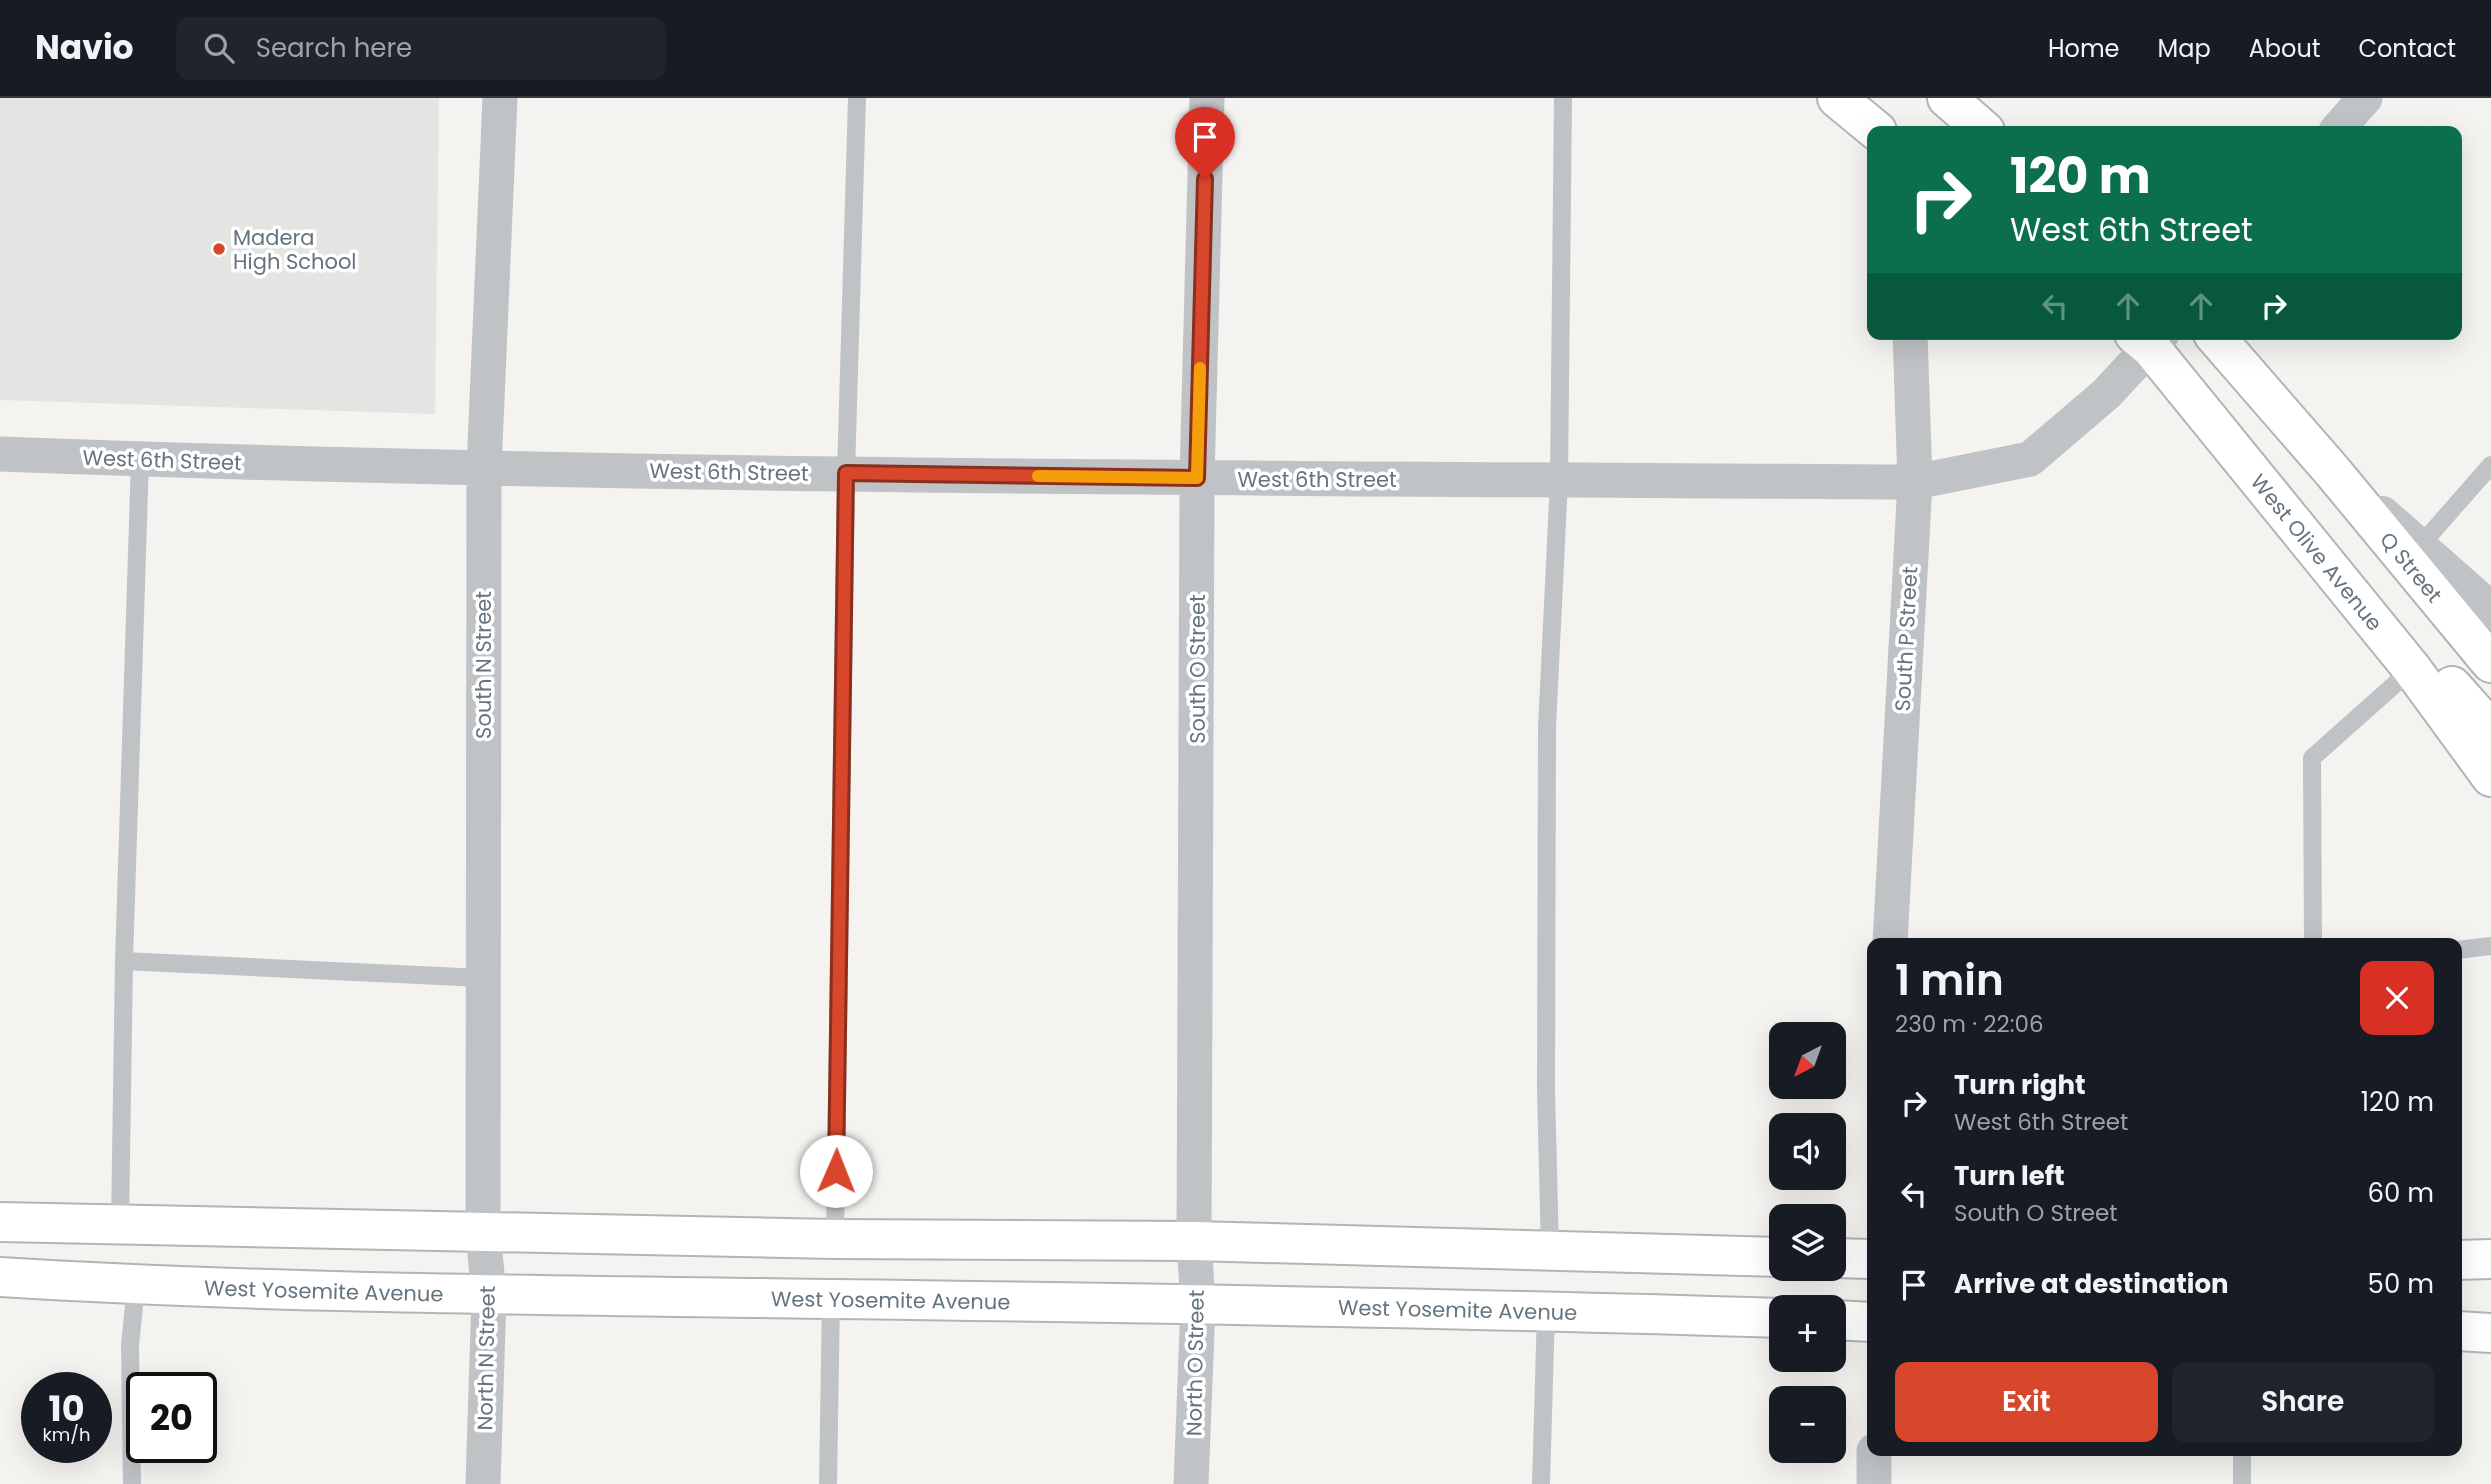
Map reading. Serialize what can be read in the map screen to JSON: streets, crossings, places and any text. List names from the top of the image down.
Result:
{
  "streets": {
    "main road": ["West Olive Avenue", "Q Street", "West Yosemite Avenue"],
    "street": [
      "West 6th Street",
      "South P Street",
      "South N Street",
      "South O Street",
      "North N Street",
      "North O Street"
    ]
  },
  "crossings": [
    ["West 6th Street", "South P Street"],
    ["West 6th Street", "South N Street"],
    ["West 6th Street", "South O Street"],
    ["South N Street", "North N Street"],
    ["South O Street", "North O Street"],
    ["West Yosemite Avenue", "North N Street"],
    ["West Yosemite Avenue", "North O Street"]
  ],
  "places": ["Madera High School"],
  "north": "bottom left",
  "page": {
    "header": "Navio",
    "search": "Search here",
    "nav": [
      "Home",
      "Map",
      "About",
      "Contact"
    ],
    "turn": ["120 m", "West 6th Street"],
    "heading": ["1 min", "230 m · 22:06"],
    "map_buttons": ["+", "−"],
    "list": [
      {
        "name": "Turn right",
        "note": "West 6th Street",
        "value": "120 m"
      },
      {
        "name": "Turn left",
        "note": "South O Street",
        "value": "60 m"
      },
      {
        "name": "Arrive at destination",
        "value": "50 m"
      }
    ],
    "buttons": ["Exit", "Share"],
    "speed": "10 km/h",
    "limit": "20"
  }
}
